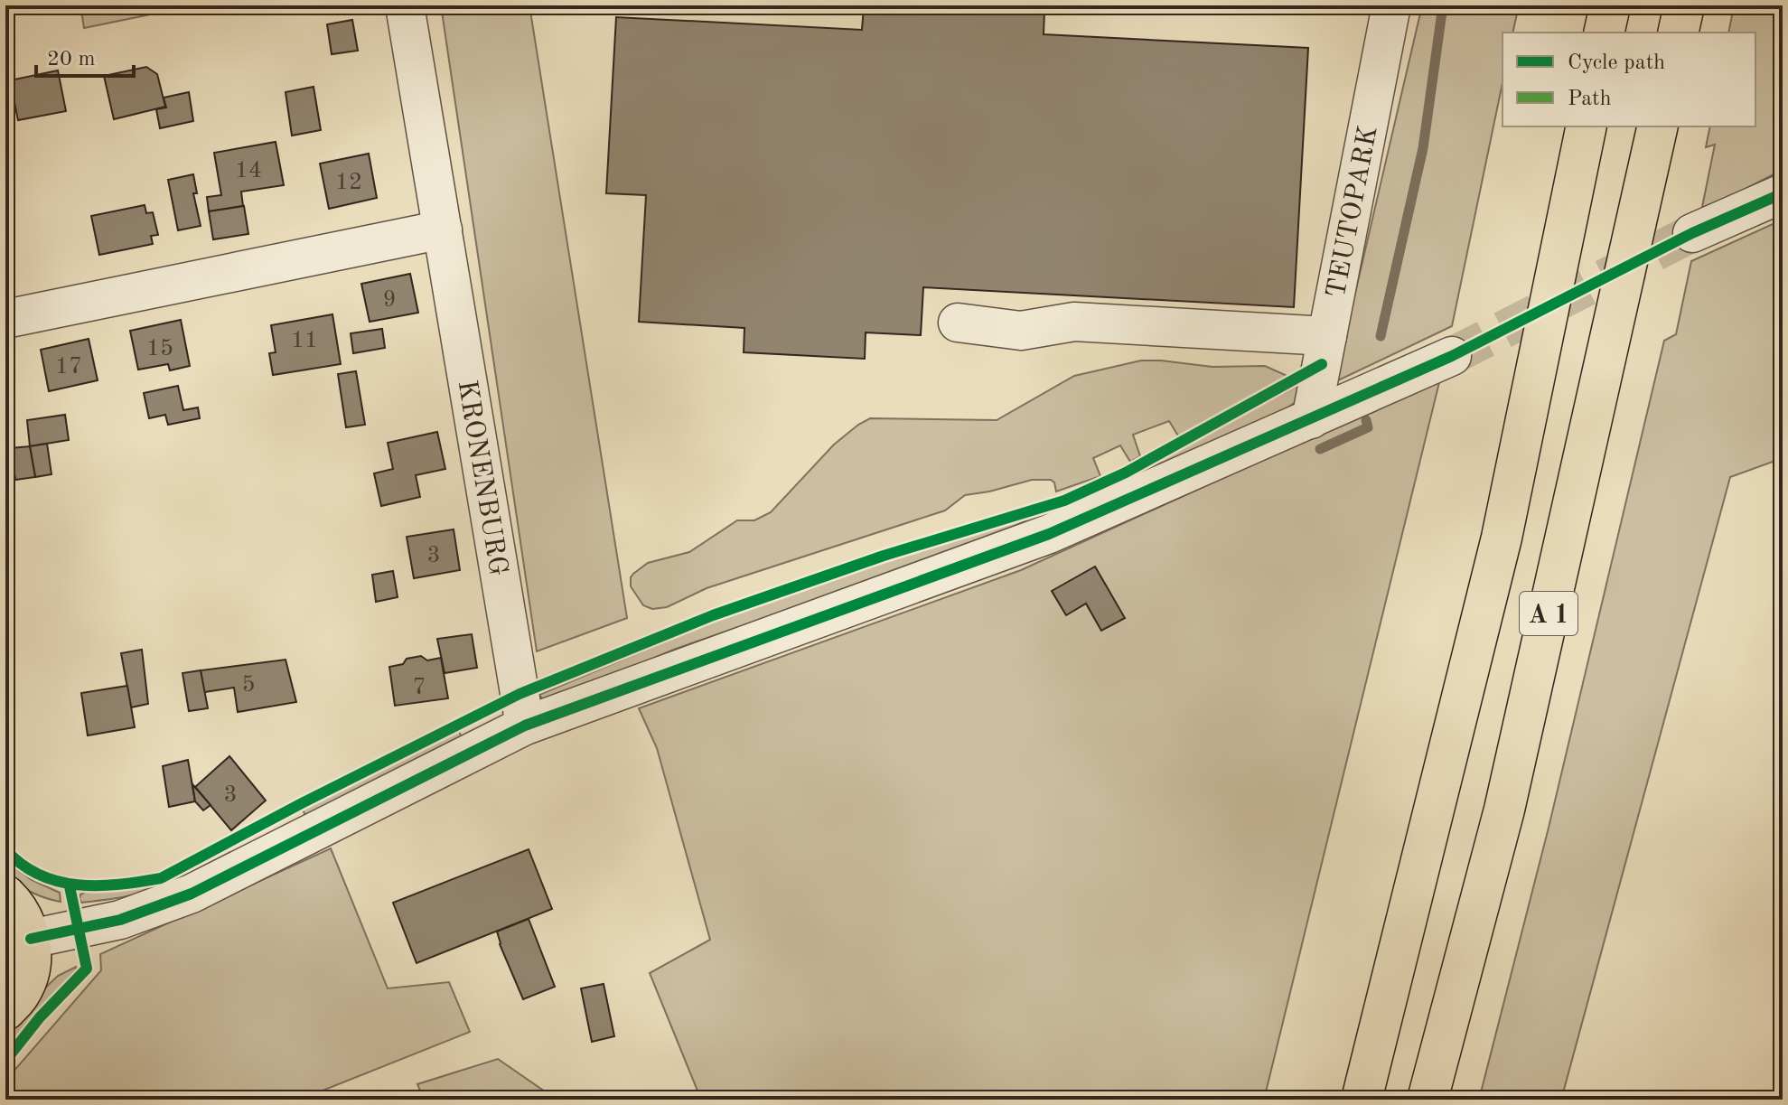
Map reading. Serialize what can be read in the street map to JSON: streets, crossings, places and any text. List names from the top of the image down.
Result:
{
  "streets": {
    "main road": ["A 1"],
    "street": ["TEUTOPARK", "KRONENBURG"]
  },
  "house_numbers": [
    "14",
    "12",
    "9",
    "11",
    "15",
    "17",
    "3",
    "5",
    "7",
    "3"
  ],
  "legend": ["Cycle path", "Path"],
  "scale_bar": "20 m"
}
